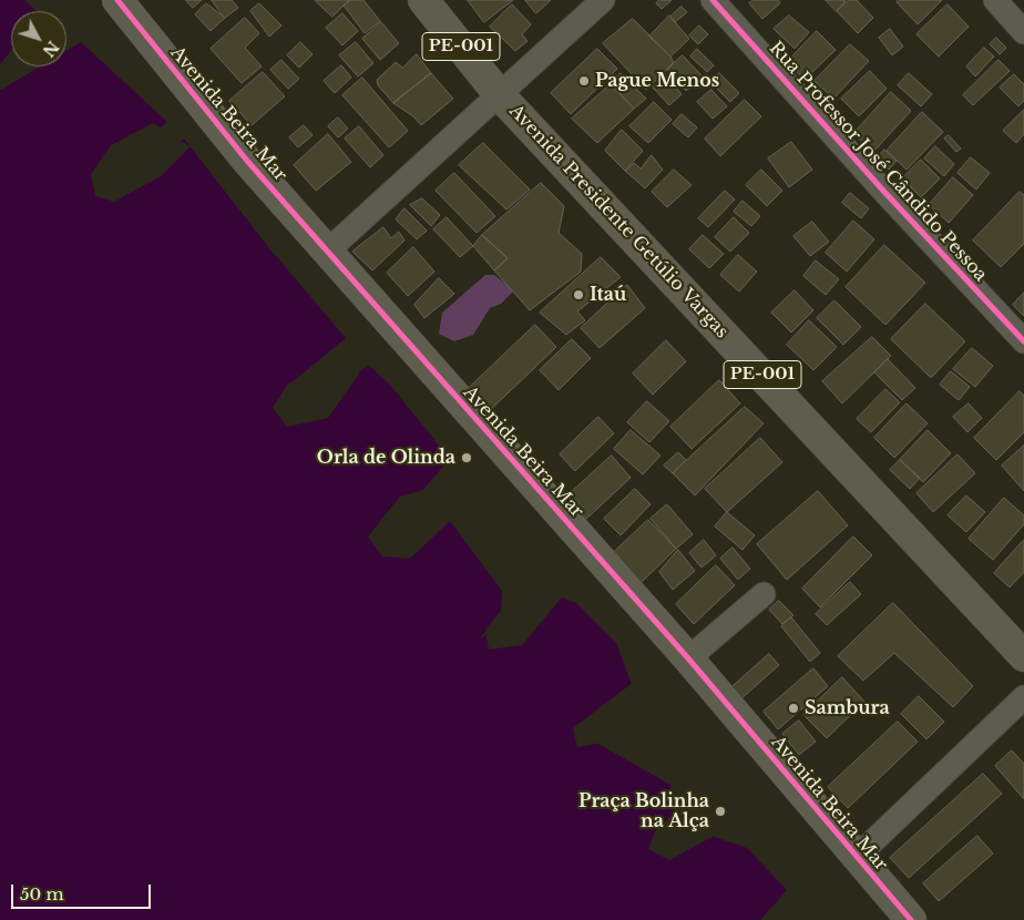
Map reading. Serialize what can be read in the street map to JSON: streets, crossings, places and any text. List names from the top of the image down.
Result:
{
  "streets": {
    "main road": ["PE-001", "Avenida Beira Mar", "Avenida Presidente Getúlio Vargas"],
    "street": ["Rua Professor José Cândido Pessoa"]
  },
  "places": [
    "Pague Menos",
    "Itaú",
    "Orla de Olinda",
    "Sambura",
    "Praça Bolinha na Alça"
  ],
  "scale_bar": "50 m",
  "north": "bottom right"
}
